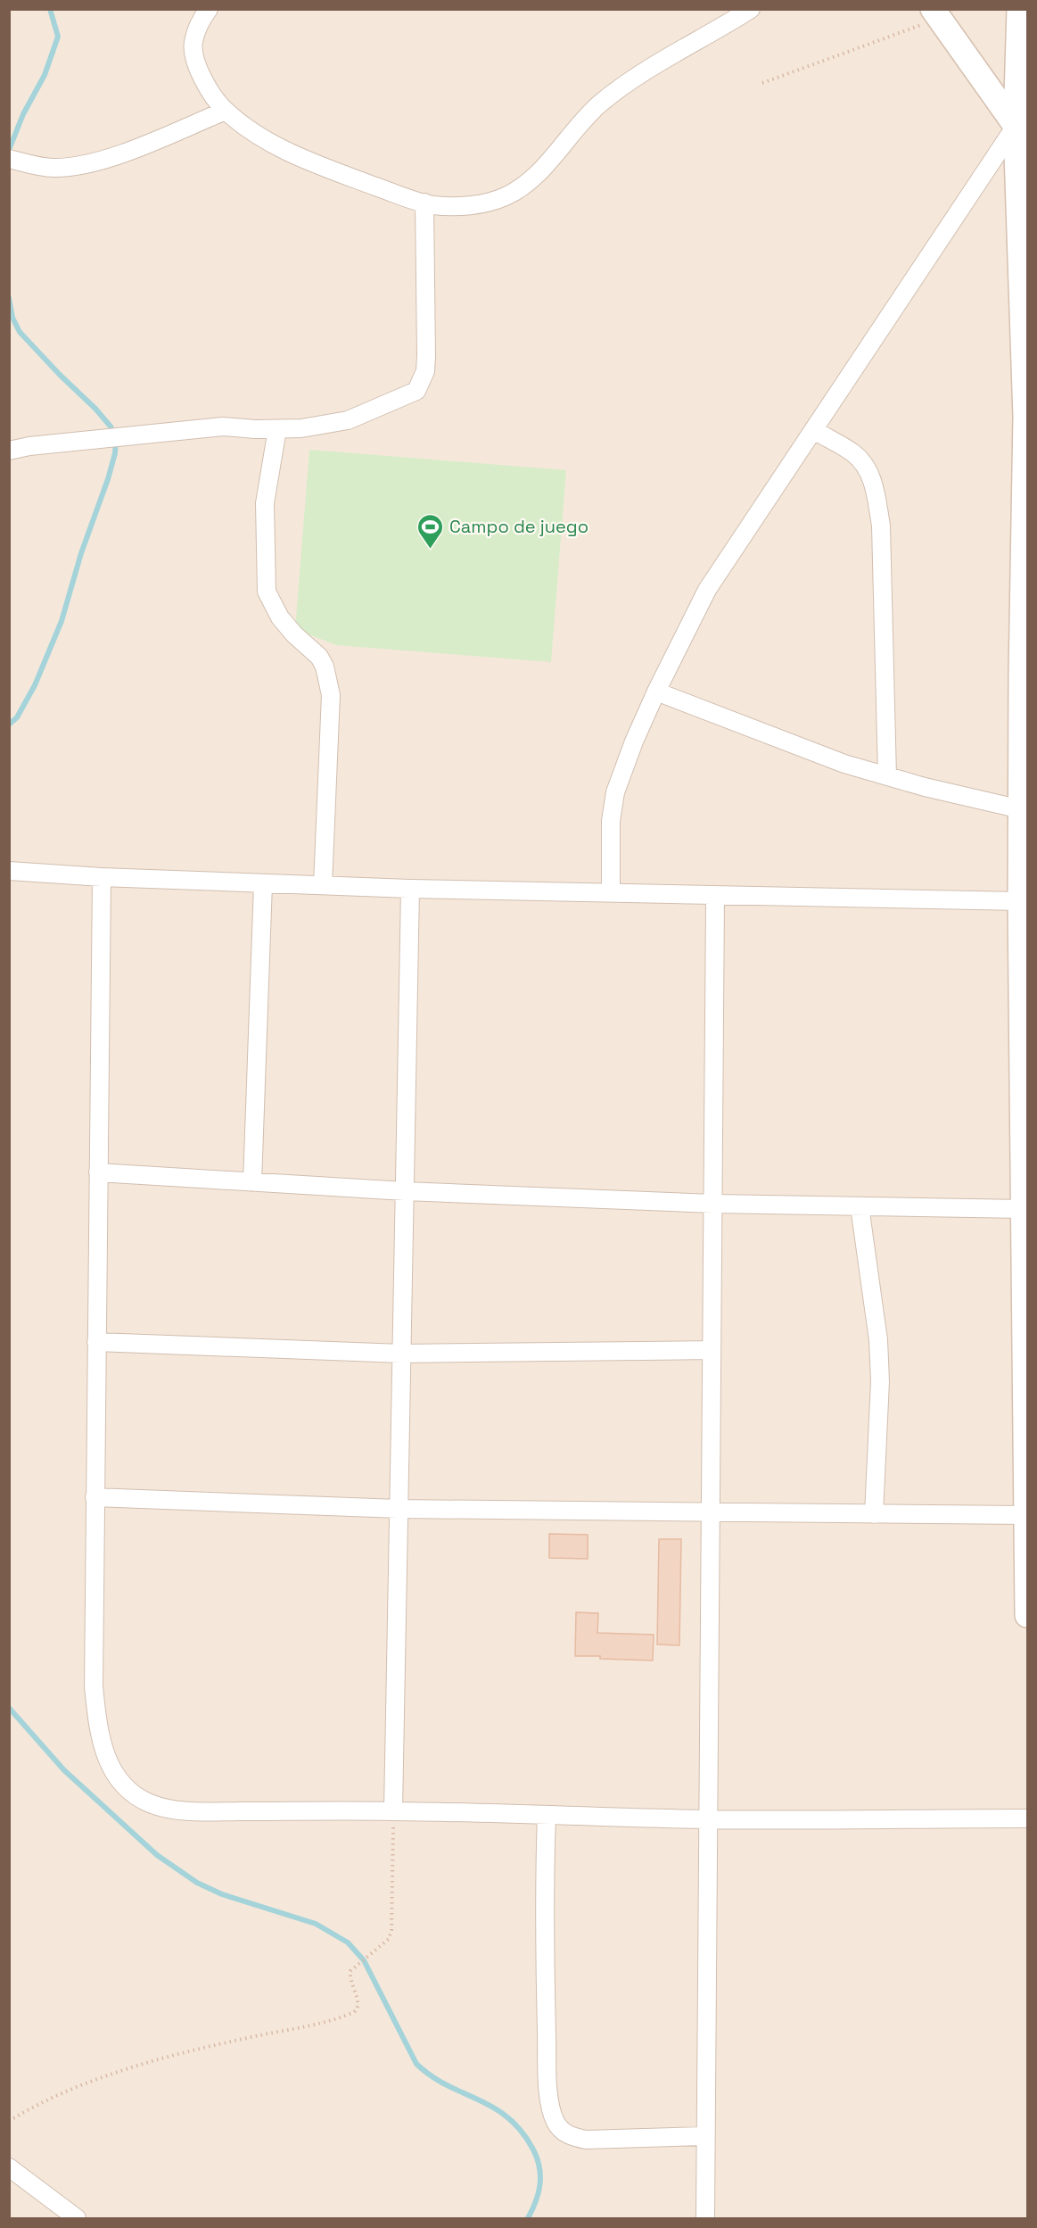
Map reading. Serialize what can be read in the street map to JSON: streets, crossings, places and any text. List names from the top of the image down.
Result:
{
  "places": {
    "sports": ["Campo de juego"]
  }
}
